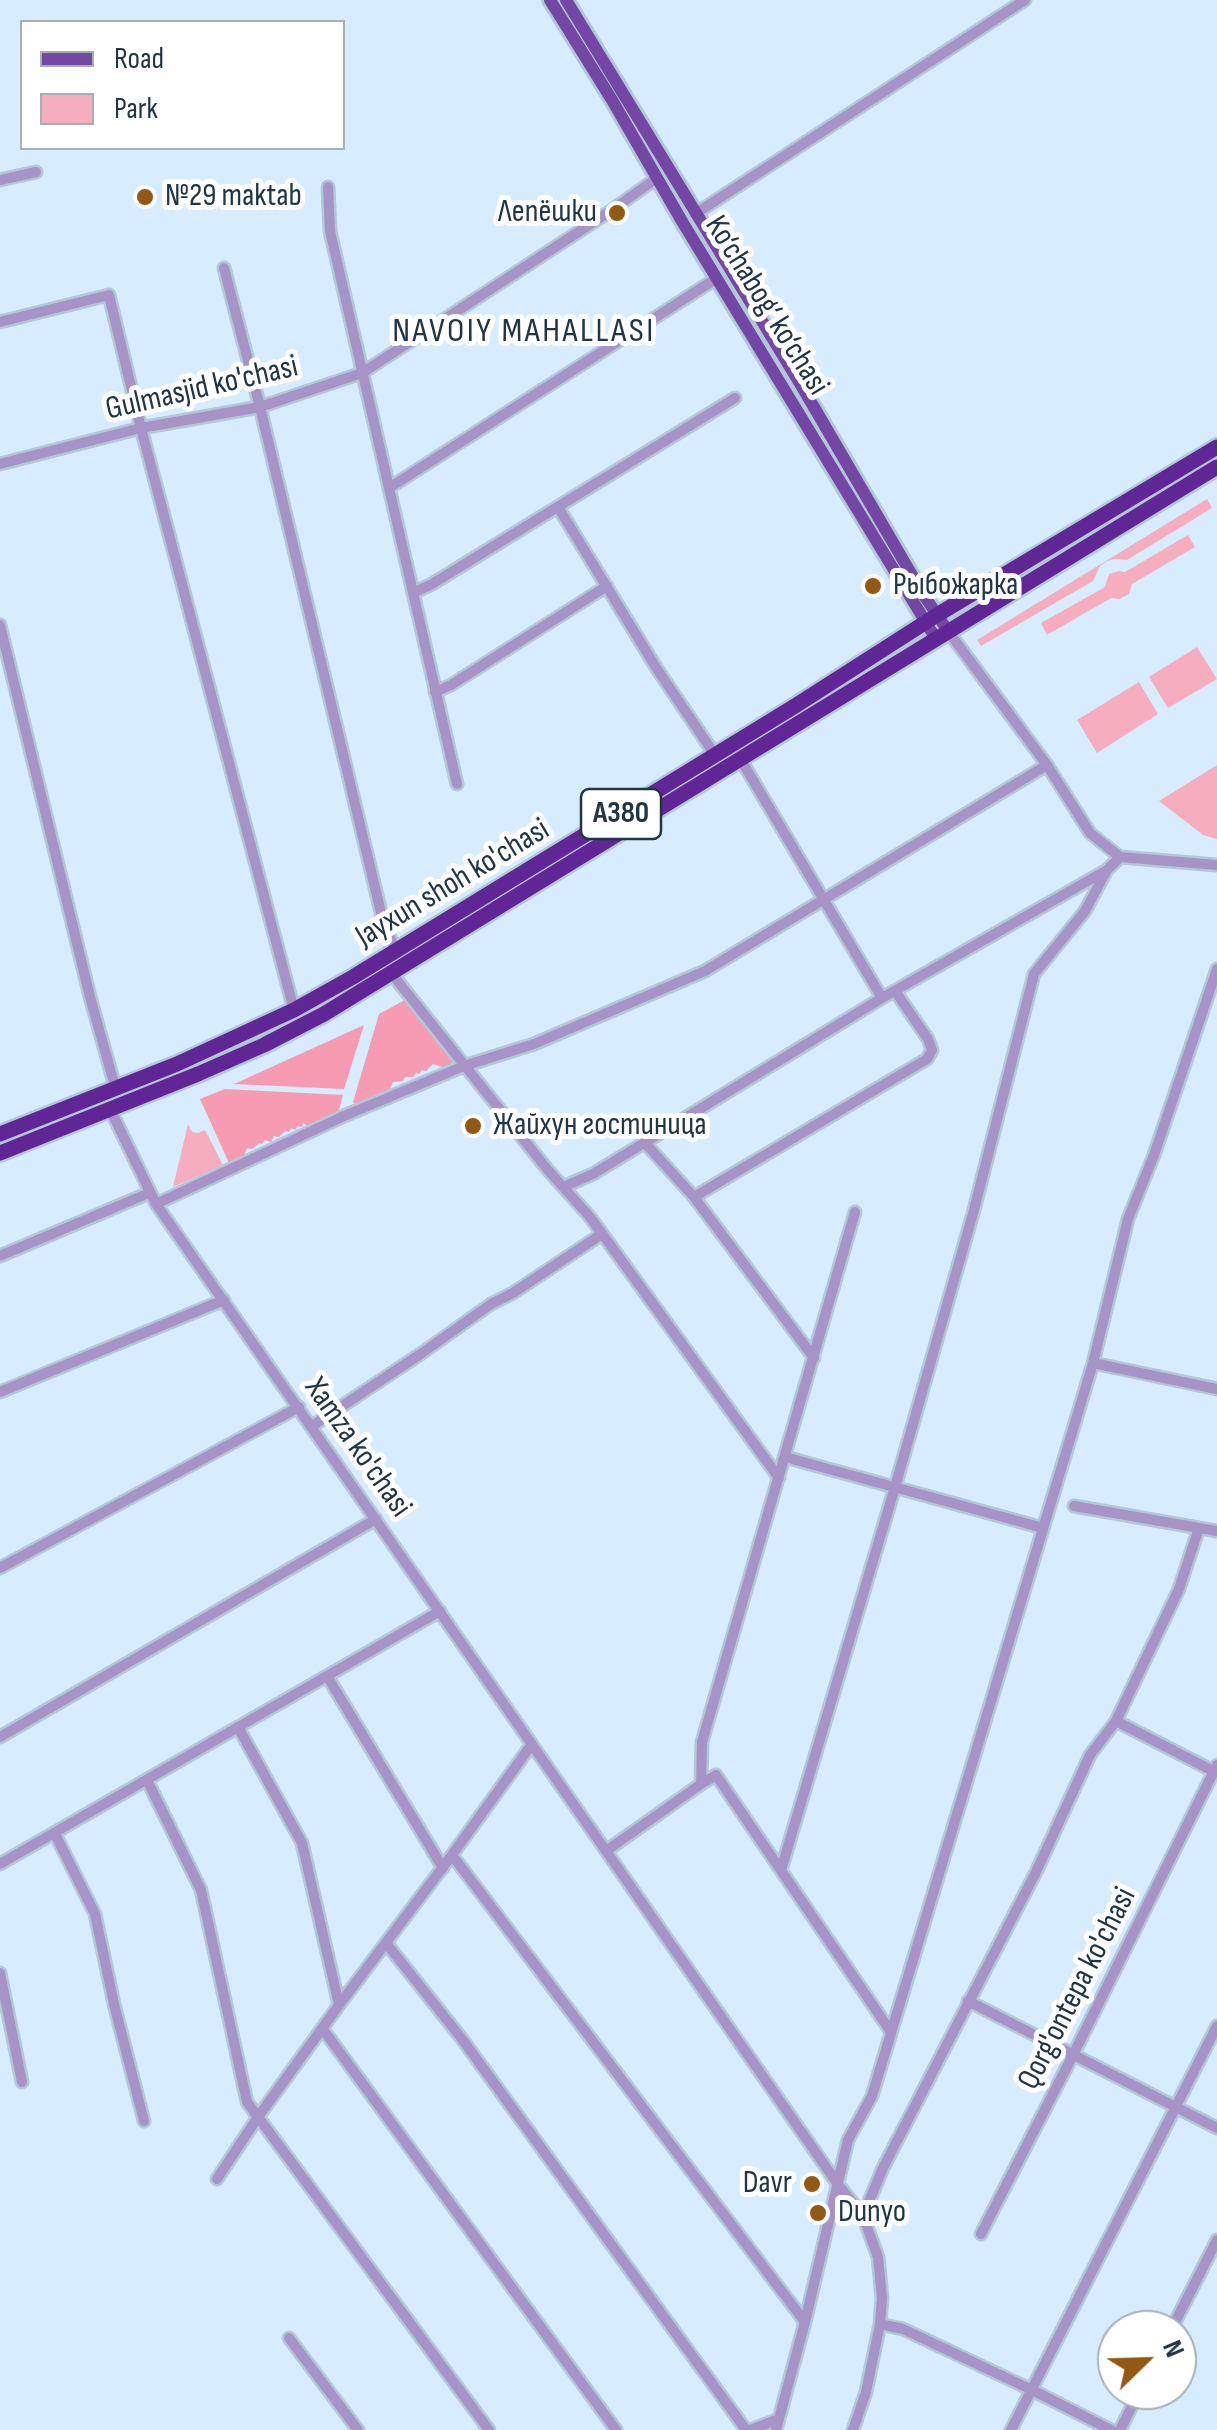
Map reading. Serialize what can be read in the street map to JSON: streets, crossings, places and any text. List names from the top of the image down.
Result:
{
  "streets": {
    "highway": ["A380", "Jayxun shoh ko'chasi"],
    "main road": ["Ko‘chabog‘ ko‘chasi"],
    "street": ["Gulmasjid ko'chasi", "Xamza ko'chasi", "Qorg'ontepa ko'chasi"]
  },
  "crossings": [
    ["Ko‘chabog‘ ko‘chasi", "Gulmasjid ko'chasi"],
    ["Ko‘chabog‘ ko‘chasi", "Jayxun shoh ko'chasi"],
    ["Jayxun shoh ko'chasi", "Xamza ko'chasi"]
  ],
  "districts": ["NAVOIY MAHALLASI"],
  "places": [
    "№29 maktab",
    "Лепёшки",
    "Рыбожарка",
    "Жайхун гостиница",
    "Davr",
    "Dunyo"
  ],
  "legend": ["Road", "Park"],
  "north": "top right"
}
